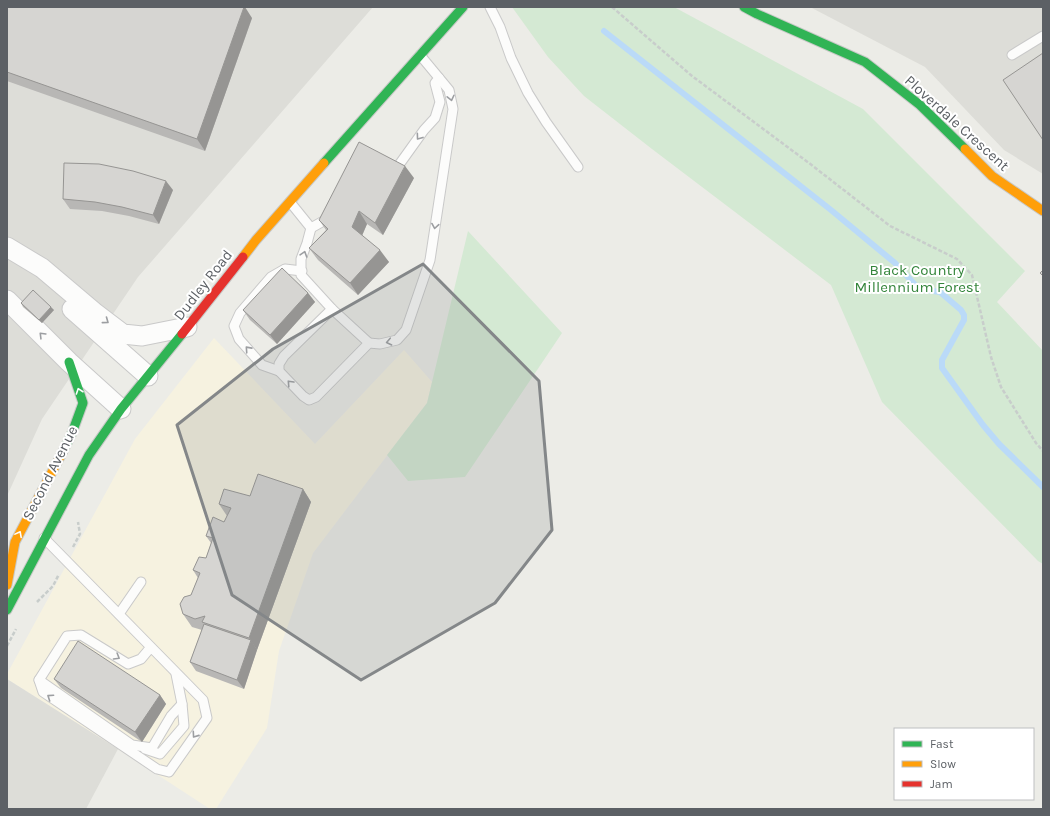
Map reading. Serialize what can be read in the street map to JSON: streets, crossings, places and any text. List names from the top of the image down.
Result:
{
  "streets": {
    "main road": ["Ploverdale Crescent", "Dudley Road", "Second Avenue"]
  },
  "crossings": [
    ["Dudley Road", "Second Avenue"]
  ],
  "one_way": ["Second Avenue"],
  "parks": ["Black Country Millennium Forest"],
  "legend": ["Fast", "Slow", "Jam"]
}
